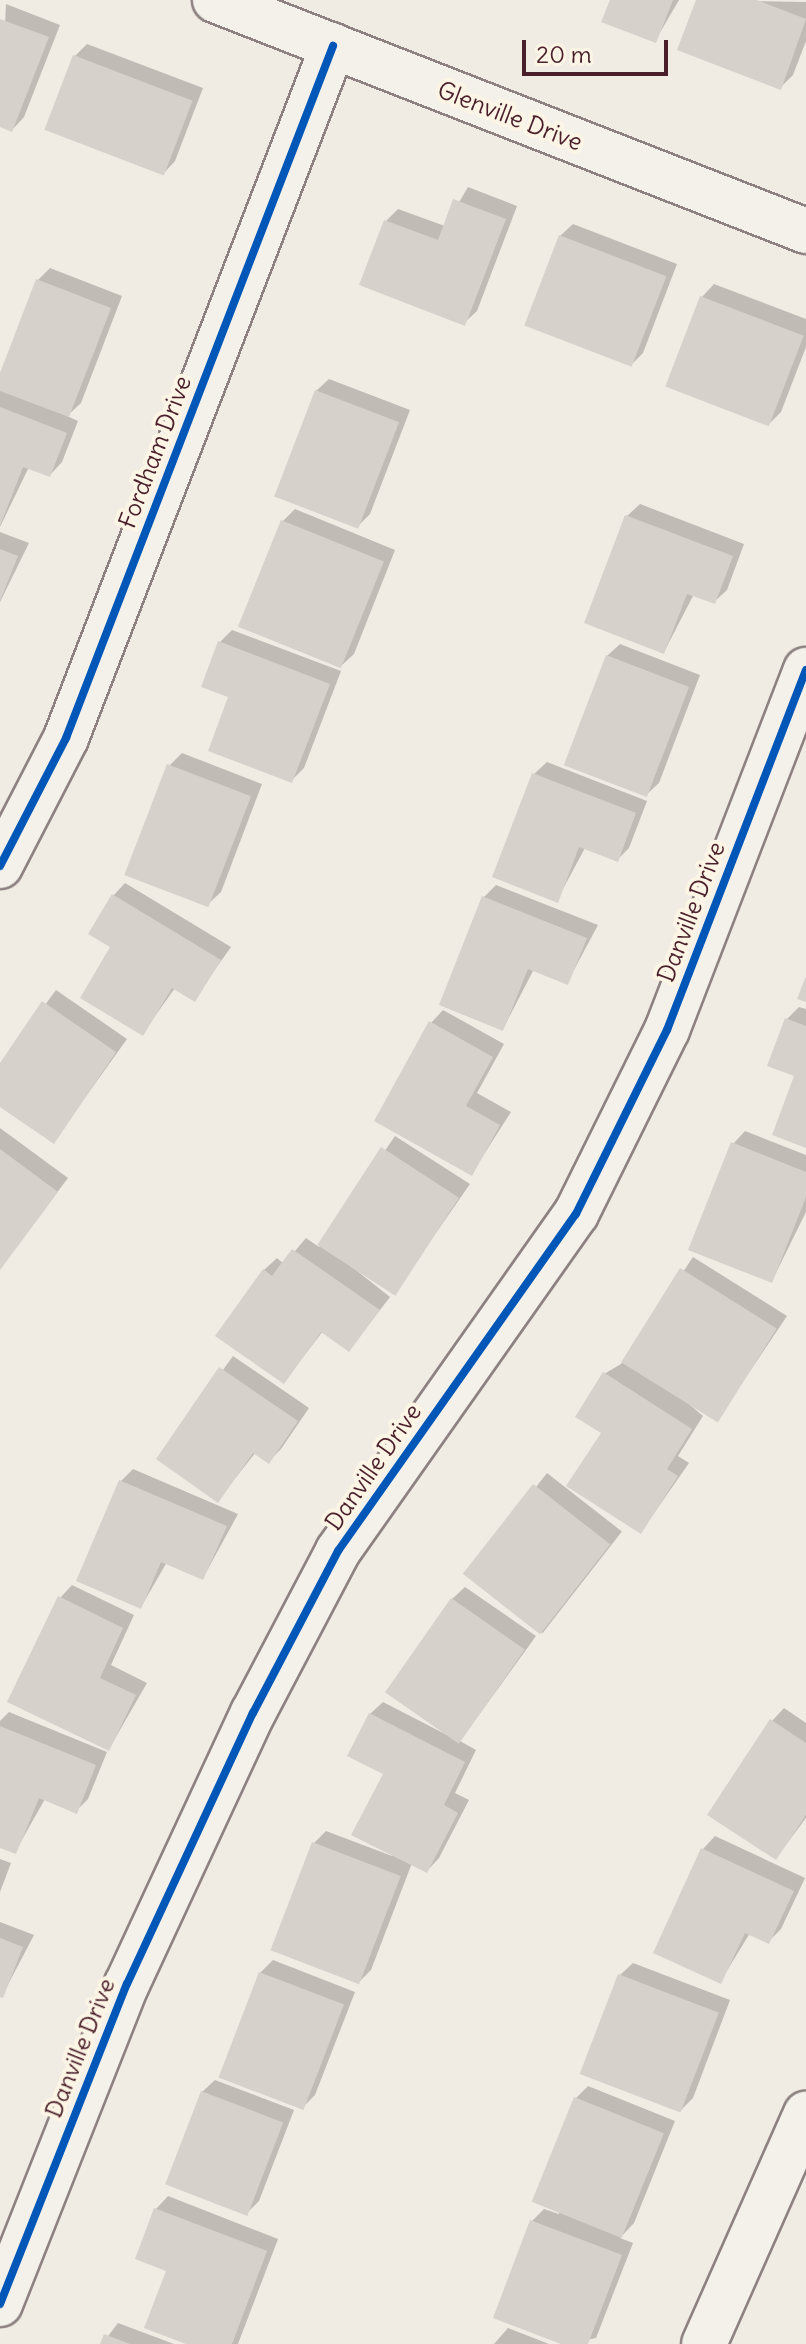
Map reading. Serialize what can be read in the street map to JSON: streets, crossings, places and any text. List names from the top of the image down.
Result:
{
  "streets": {
    "street": ["Glenville Drive", "Fordham Drive", "Danville Drive"]
  },
  "crossings": [
    ["Glenville Drive", "Fordham Drive"]
  ],
  "scale_bar": "20 m"
}
